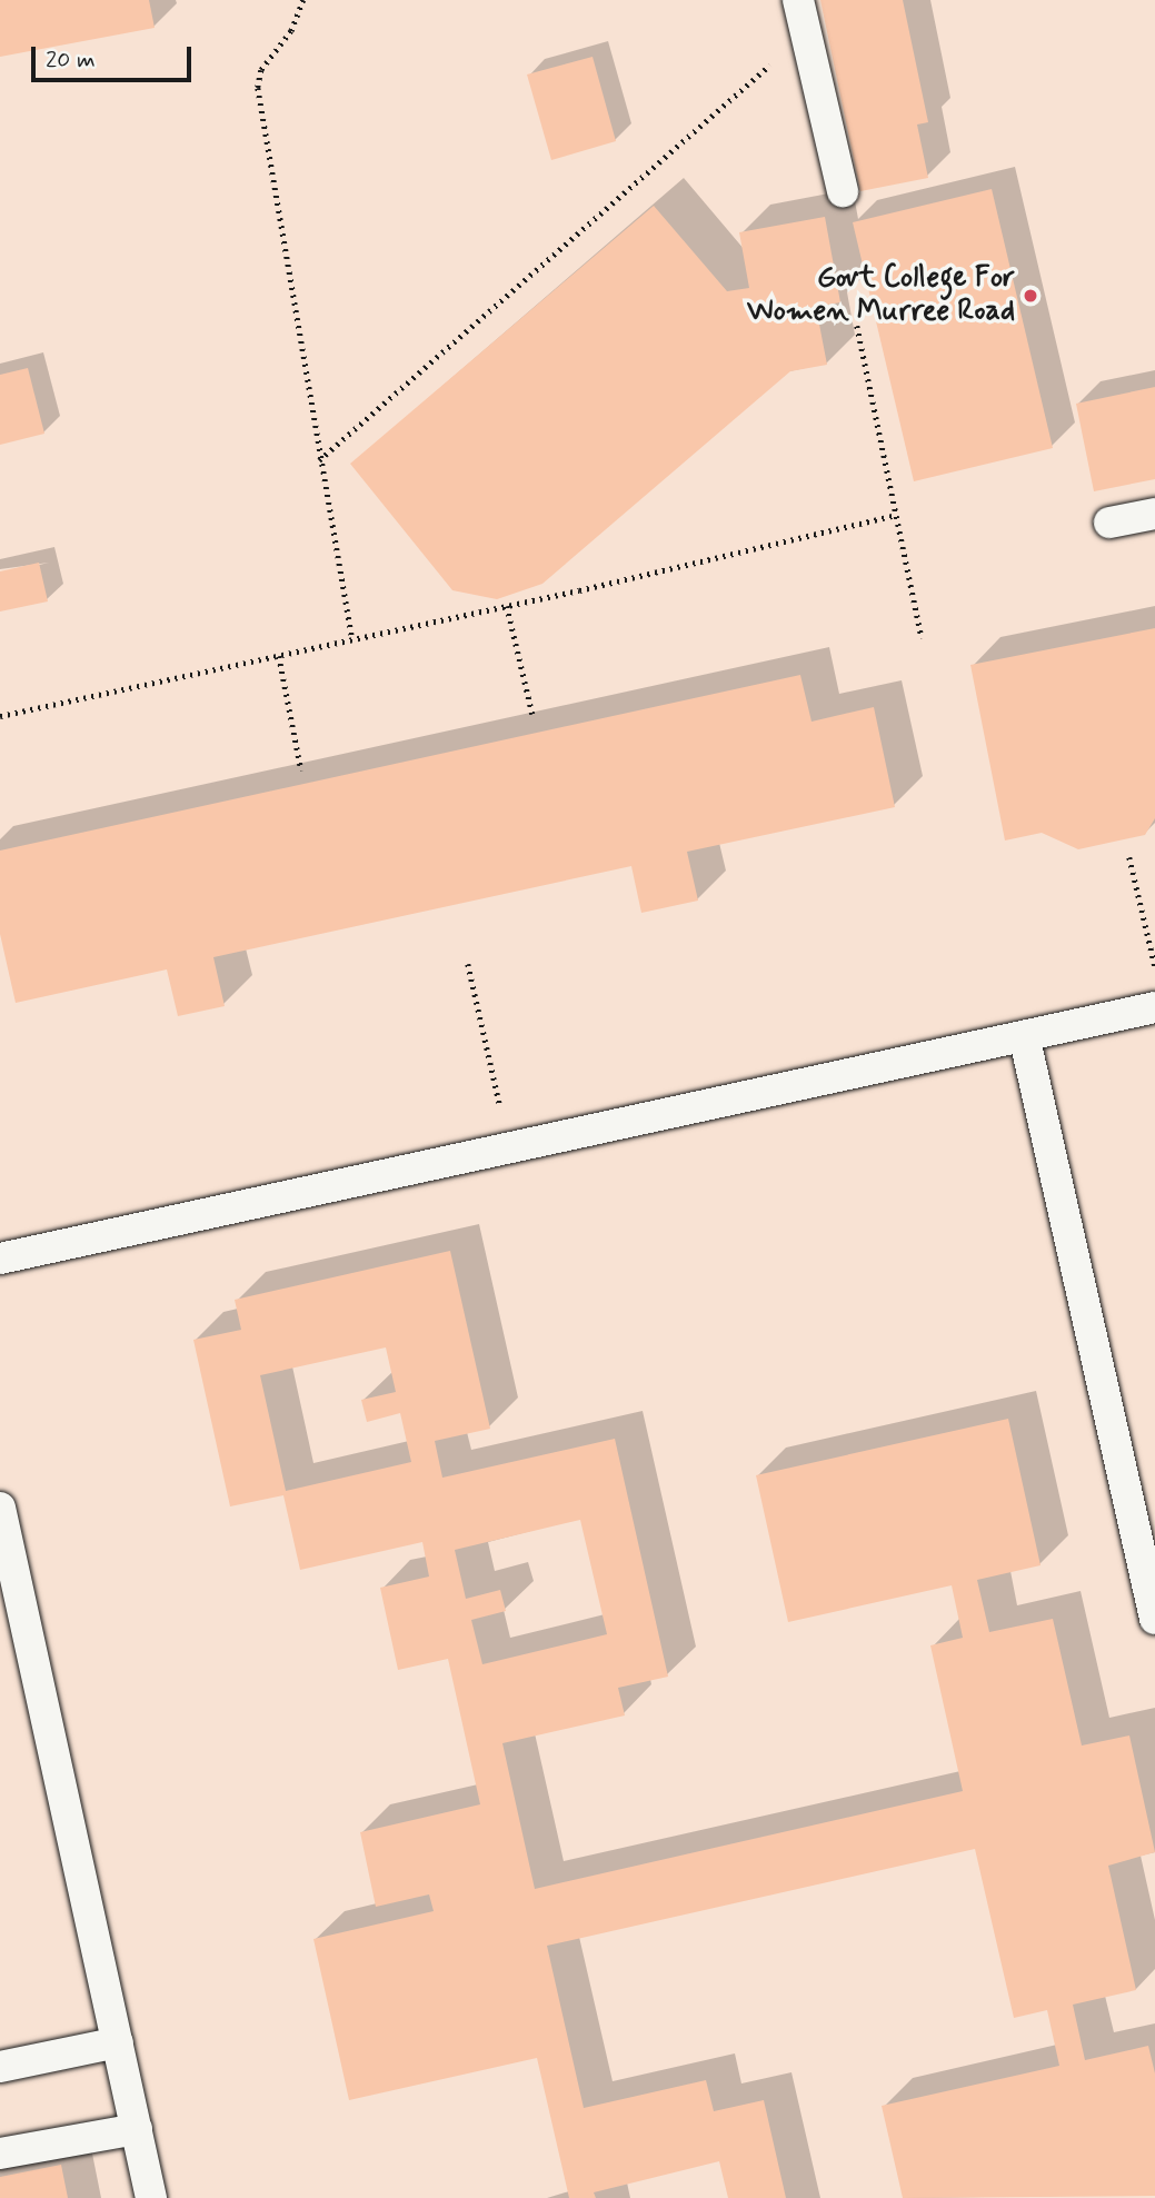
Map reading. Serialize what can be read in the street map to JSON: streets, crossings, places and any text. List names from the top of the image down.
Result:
{
  "places": ["Govt College For Women Murree Road"],
  "scale_bar": "20 m"
}
